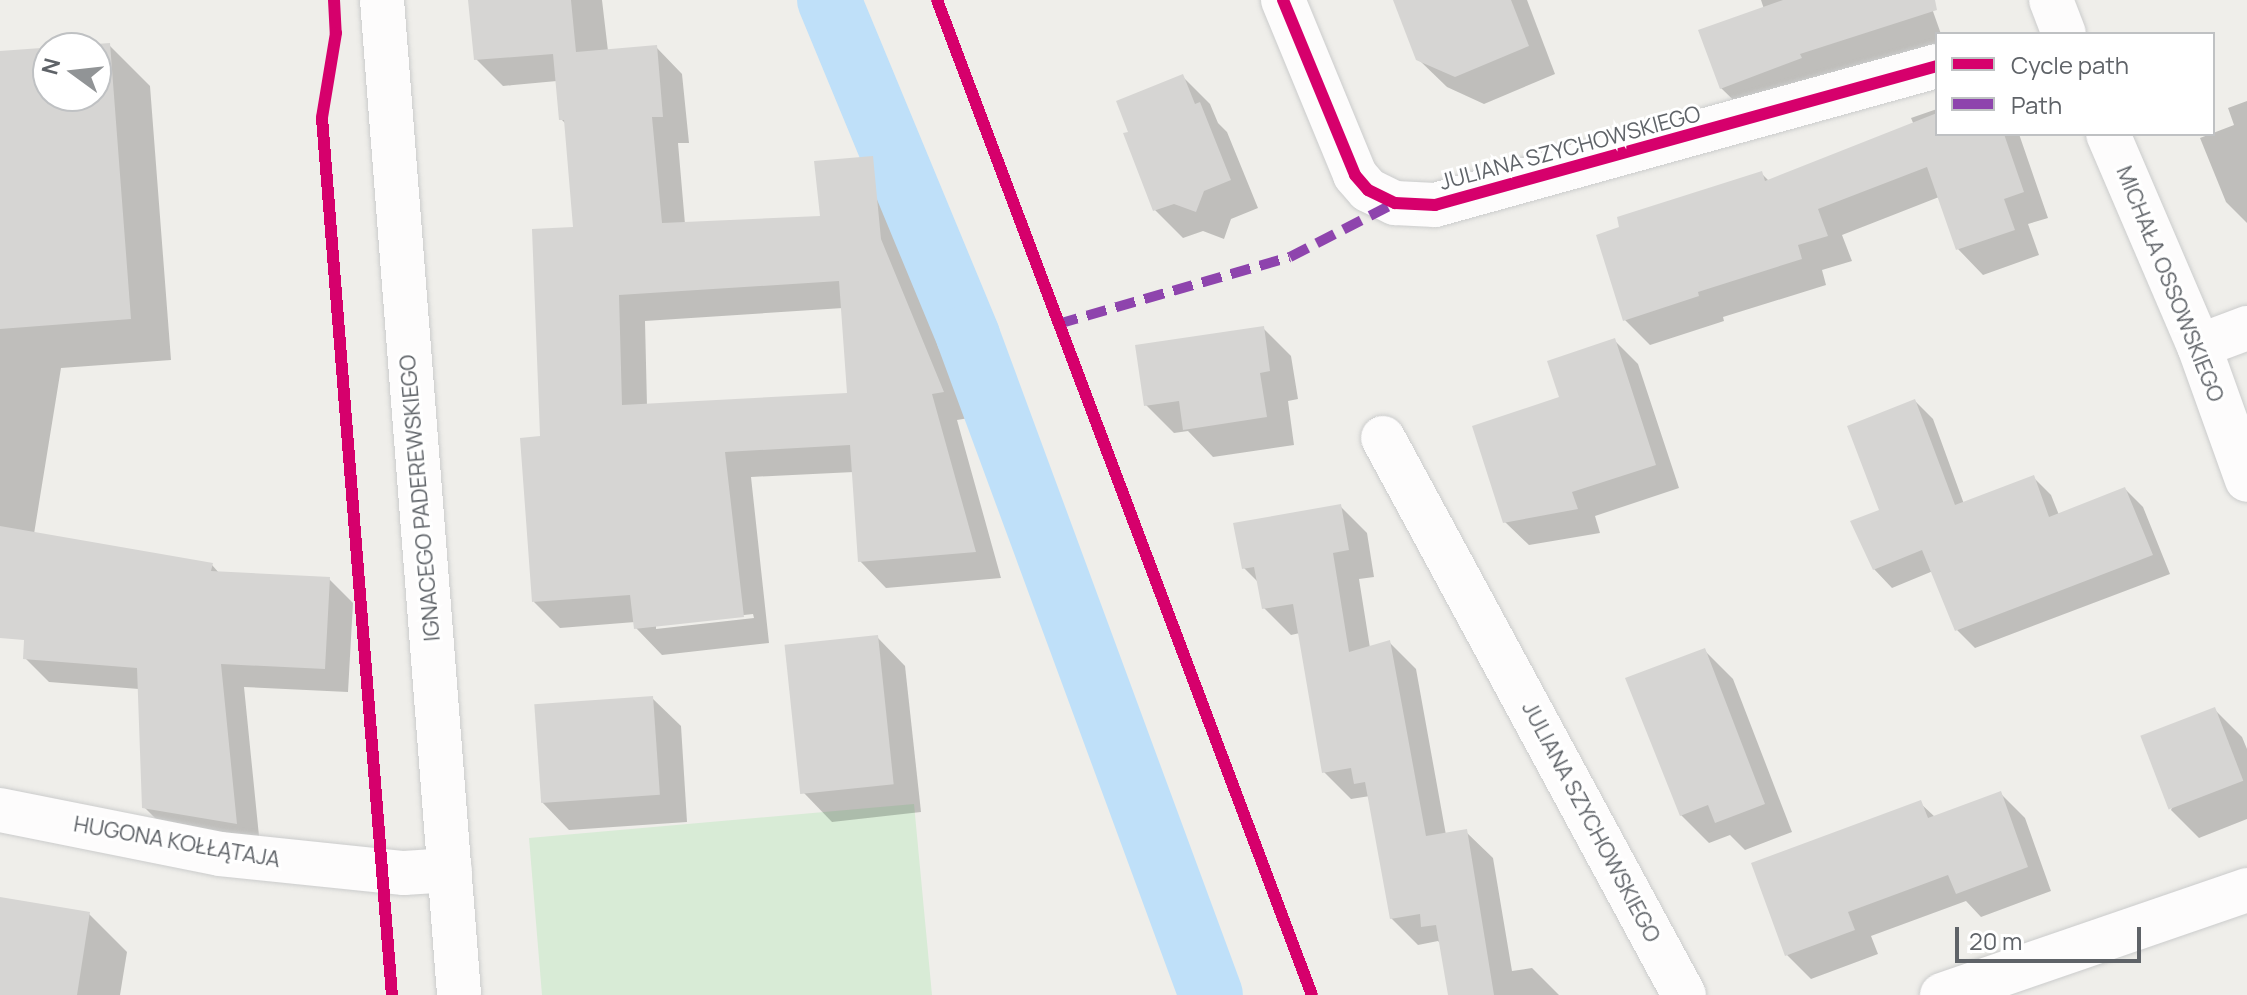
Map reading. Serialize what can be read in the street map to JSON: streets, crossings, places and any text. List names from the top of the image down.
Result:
{
  "streets": {
    "street": [
      "JULIANA SZYCHOWSKIEGO",
      "MICHAŁA OSSOWSKIEGO",
      "IGNACEGO PADEREWSKIEGO",
      "HUGONA KOŁŁĄTAJA"
    ]
  },
  "crossings": [
    ["IGNACEGO PADEREWSKIEGO", "HUGONA KOŁŁĄTAJA"]
  ],
  "legend": ["Cycle path", "Path"],
  "scale_bar": "20 m",
  "north": "left"
}
